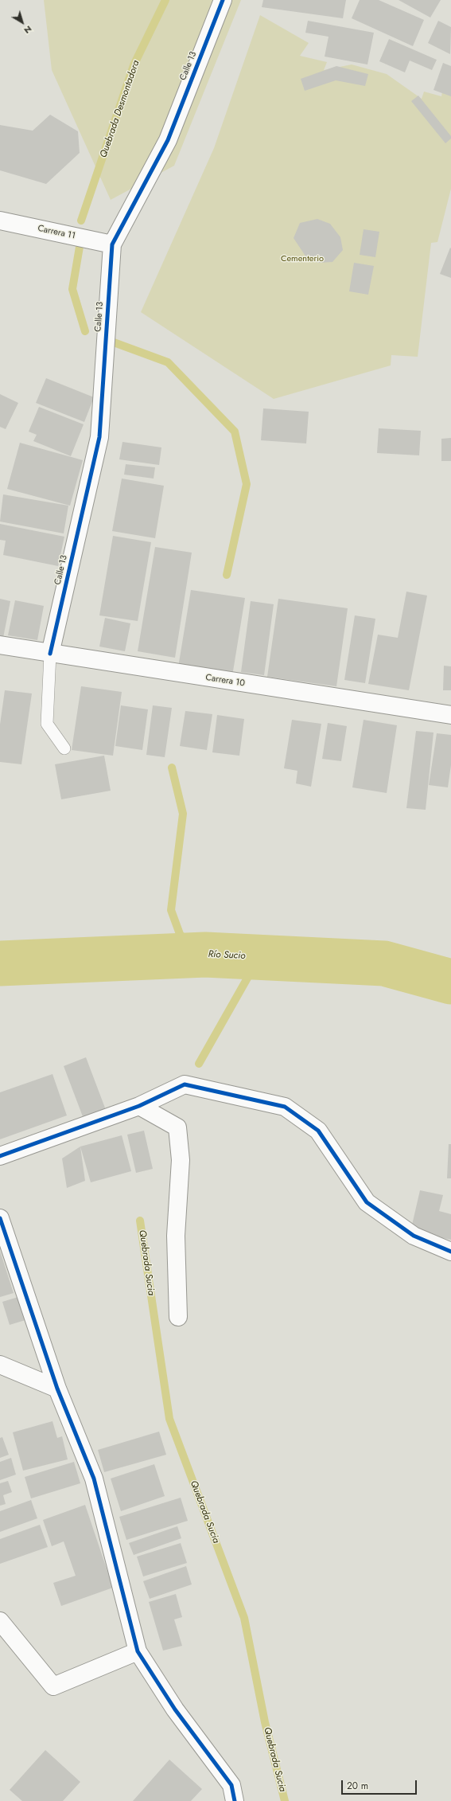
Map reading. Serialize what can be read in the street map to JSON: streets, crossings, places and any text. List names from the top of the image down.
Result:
{
  "streets": {
    "street": ["Calle 13", "Carrera 11", "Carrera 10"]
  },
  "crossings": [
    ["Calle 13", "Carrera 11"],
    ["Calle 13", "Carrera 10"]
  ],
  "water": ["Quebrada Desmontadora", "Río Sucio", "Quebrada Sucia"],
  "parks": ["Cementerio"],
  "scale_bar": "20 m",
  "north": "bottom right"
}
